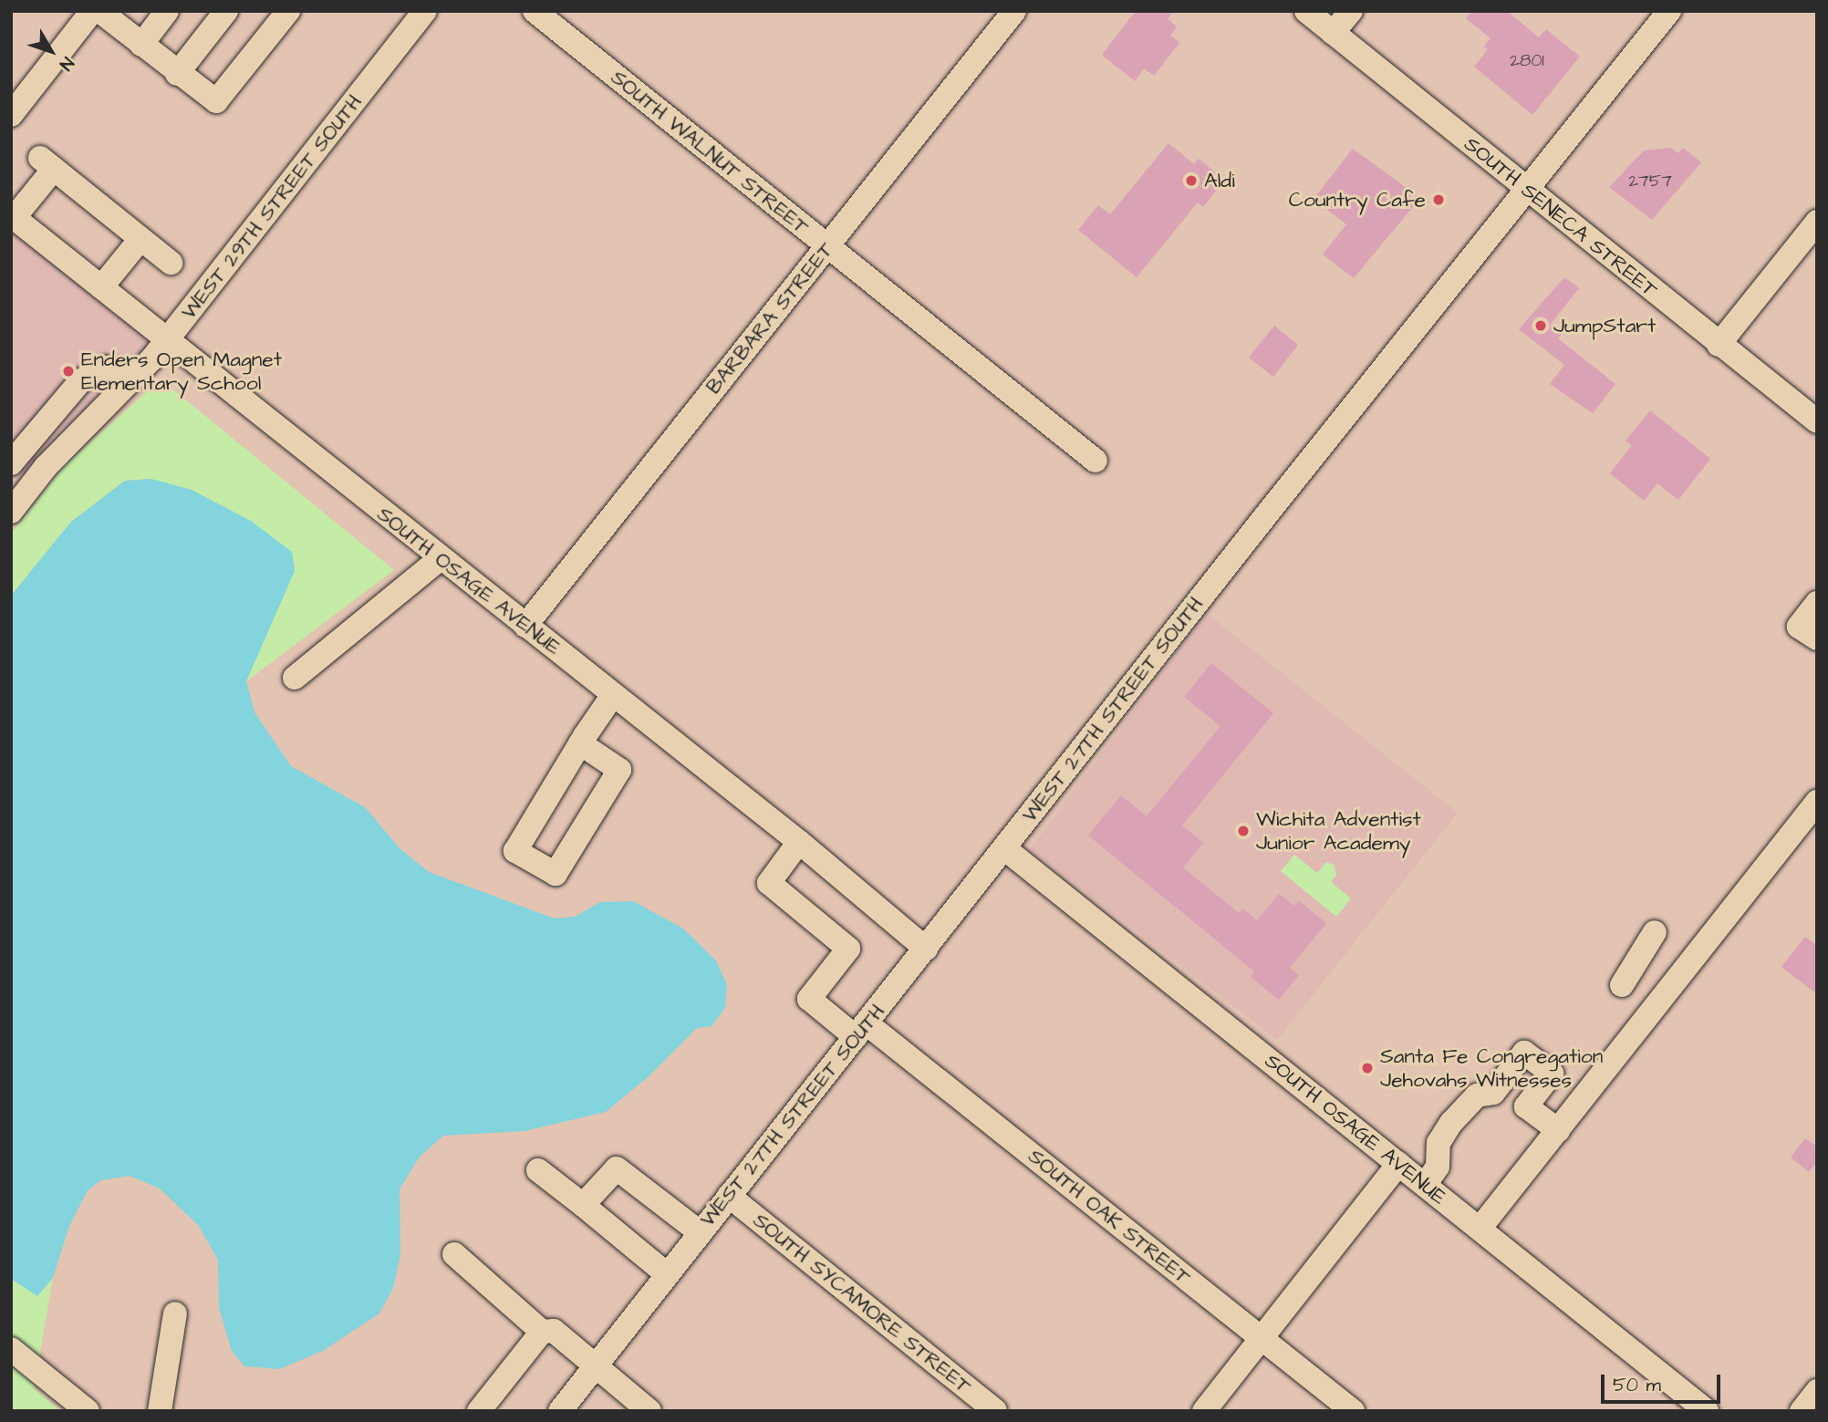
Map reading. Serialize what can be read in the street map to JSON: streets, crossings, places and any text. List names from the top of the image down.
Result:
{
  "streets": {
    "street": [
      "SOUTH WALNUT STREET",
      "WEST 29TH STREET SOUTH",
      "SOUTH SENECA STREET",
      "BARBARA STREET",
      "SOUTH OSAGE AVENUE",
      "WEST 27TH STREET SOUTH",
      "SOUTH OAK STREET",
      "SOUTH SYCAMORE STREET"
    ]
  },
  "crossings": [
    ["SOUTH WALNUT STREET", "BARBARA STREET"],
    ["WEST 29TH STREET SOUTH", "SOUTH OSAGE AVENUE"],
    ["SOUTH SENECA STREET", "WEST 27TH STREET SOUTH"],
    ["BARBARA STREET", "SOUTH OSAGE AVENUE"],
    ["SOUTH OSAGE AVENUE", "WEST 27TH STREET SOUTH"],
    ["SOUTH OSAGE AVENUE", "SOUTH OAK STREET"],
    ["WEST 27TH STREET SOUTH", "SOUTH OAK STREET"],
    ["WEST 27TH STREET SOUTH", "SOUTH SYCAMORE STREET"]
  ],
  "places": [
    "Aldi",
    "Country Cafe",
    "JumpStart",
    "Enders Open Magnet Elementary School",
    "Wichita Adventist Junior Academy",
    "Santa Fe Congregation Jehovahs Witnesses"
  ],
  "house_numbers": ["2801", "2757"],
  "scale_bar": "50 m",
  "north": "bottom right"
}
